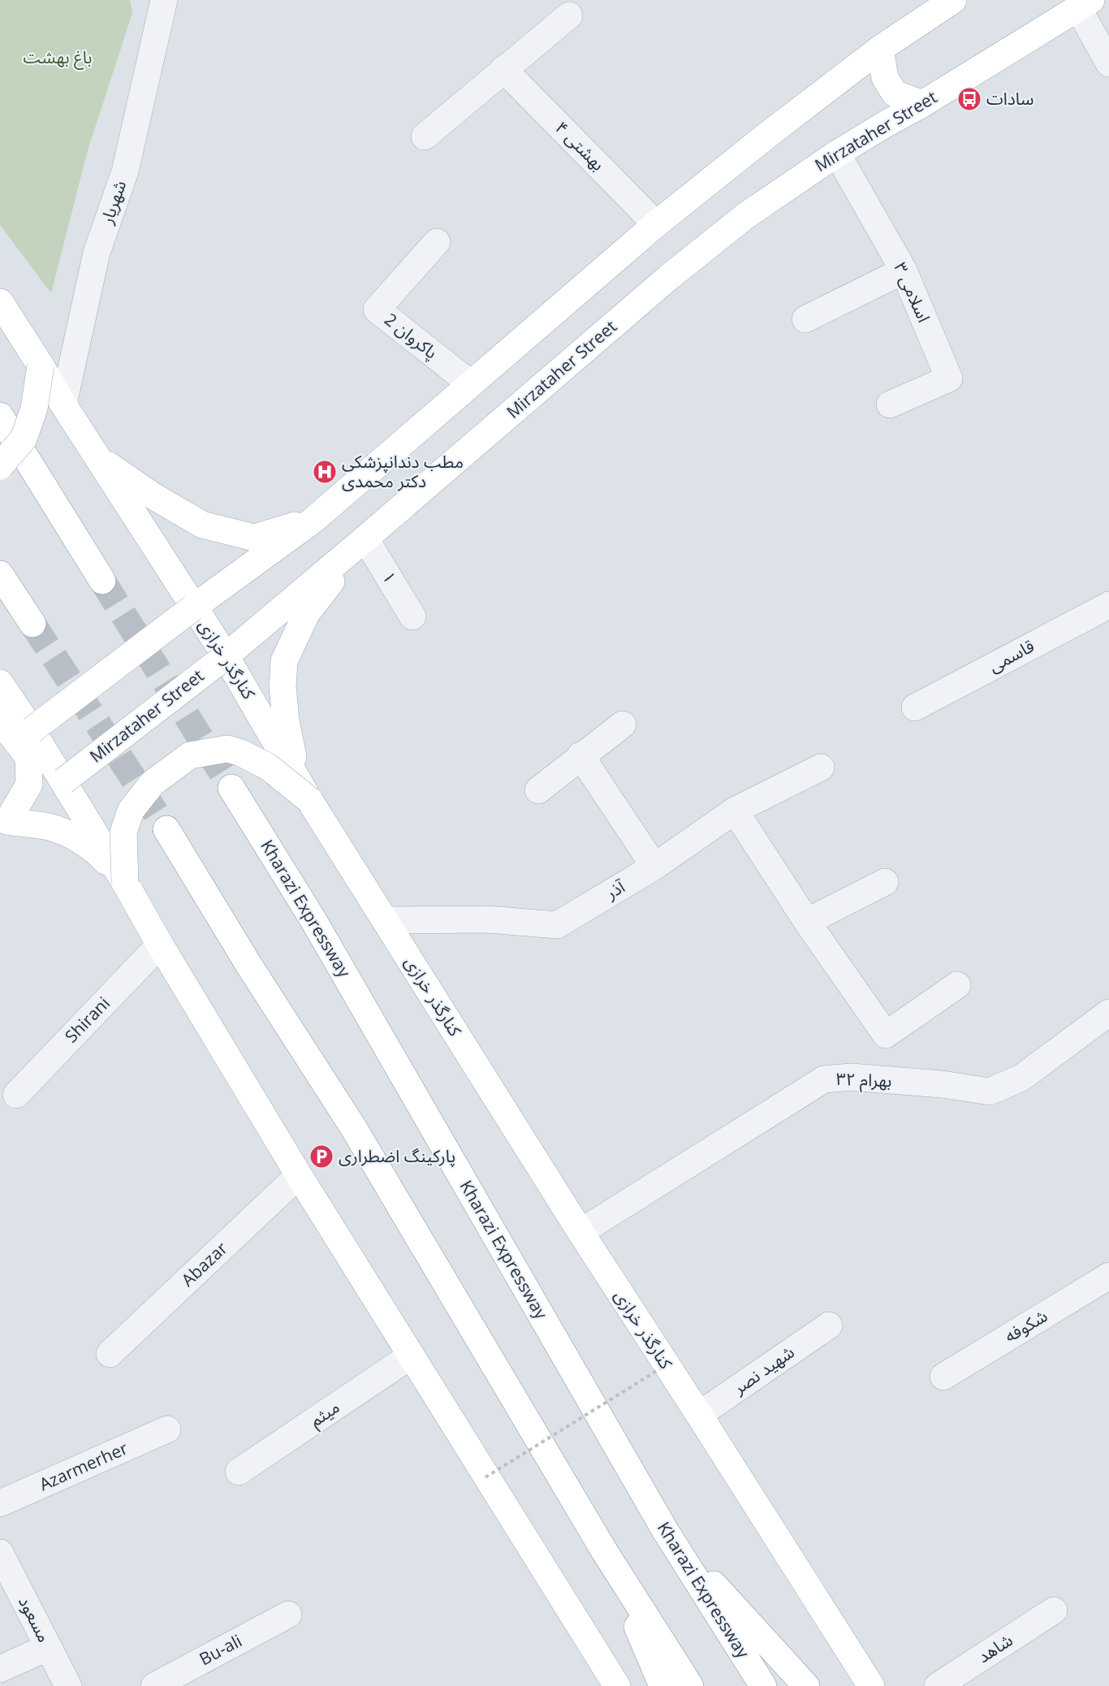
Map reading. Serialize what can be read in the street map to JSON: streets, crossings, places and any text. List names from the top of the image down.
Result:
{
  "streets": {
    "main road": ["Mirzataher Street", "کنارگذر خرازی", "Kharazi Expressway"],
    "street": [
      "بهشتی ۴",
      "شهریار",
      "اسلامی ۳",
      "پاکروان 2",
      "۱",
      "قاسمی",
      "آذر",
      "Shirani",
      "بهرام ۳۲",
      "Abazar",
      "شکوفه",
      "شهید نصر",
      "میثم",
      "Azarmerher",
      "مسعود",
      "شاهد",
      "Bu-ali"
    ]
  },
  "crossings": [
    ["Mirzataher Street", "اسلامی ۳"],
    ["Mirzataher Street", "۱"],
    ["Mirzataher Street", "کنارگذر خرازی"],
    ["شهریار", "کنارگذر خرازی"],
    ["کنارگذر خرازی", "آذر"],
    ["کنارگذر خرازی", "بهرام ۳۲"],
    ["کنارگذر خرازی", "شهید نصر"]
  ],
  "parks": ["باغ بهشت"],
  "places": {
    "bus stop": ["سادات"],
    "hospital": ["مطب دندانپزشکی دکتر محمدی"],
    "parking": ["پارکینگ اضطراری"]
  }
}
